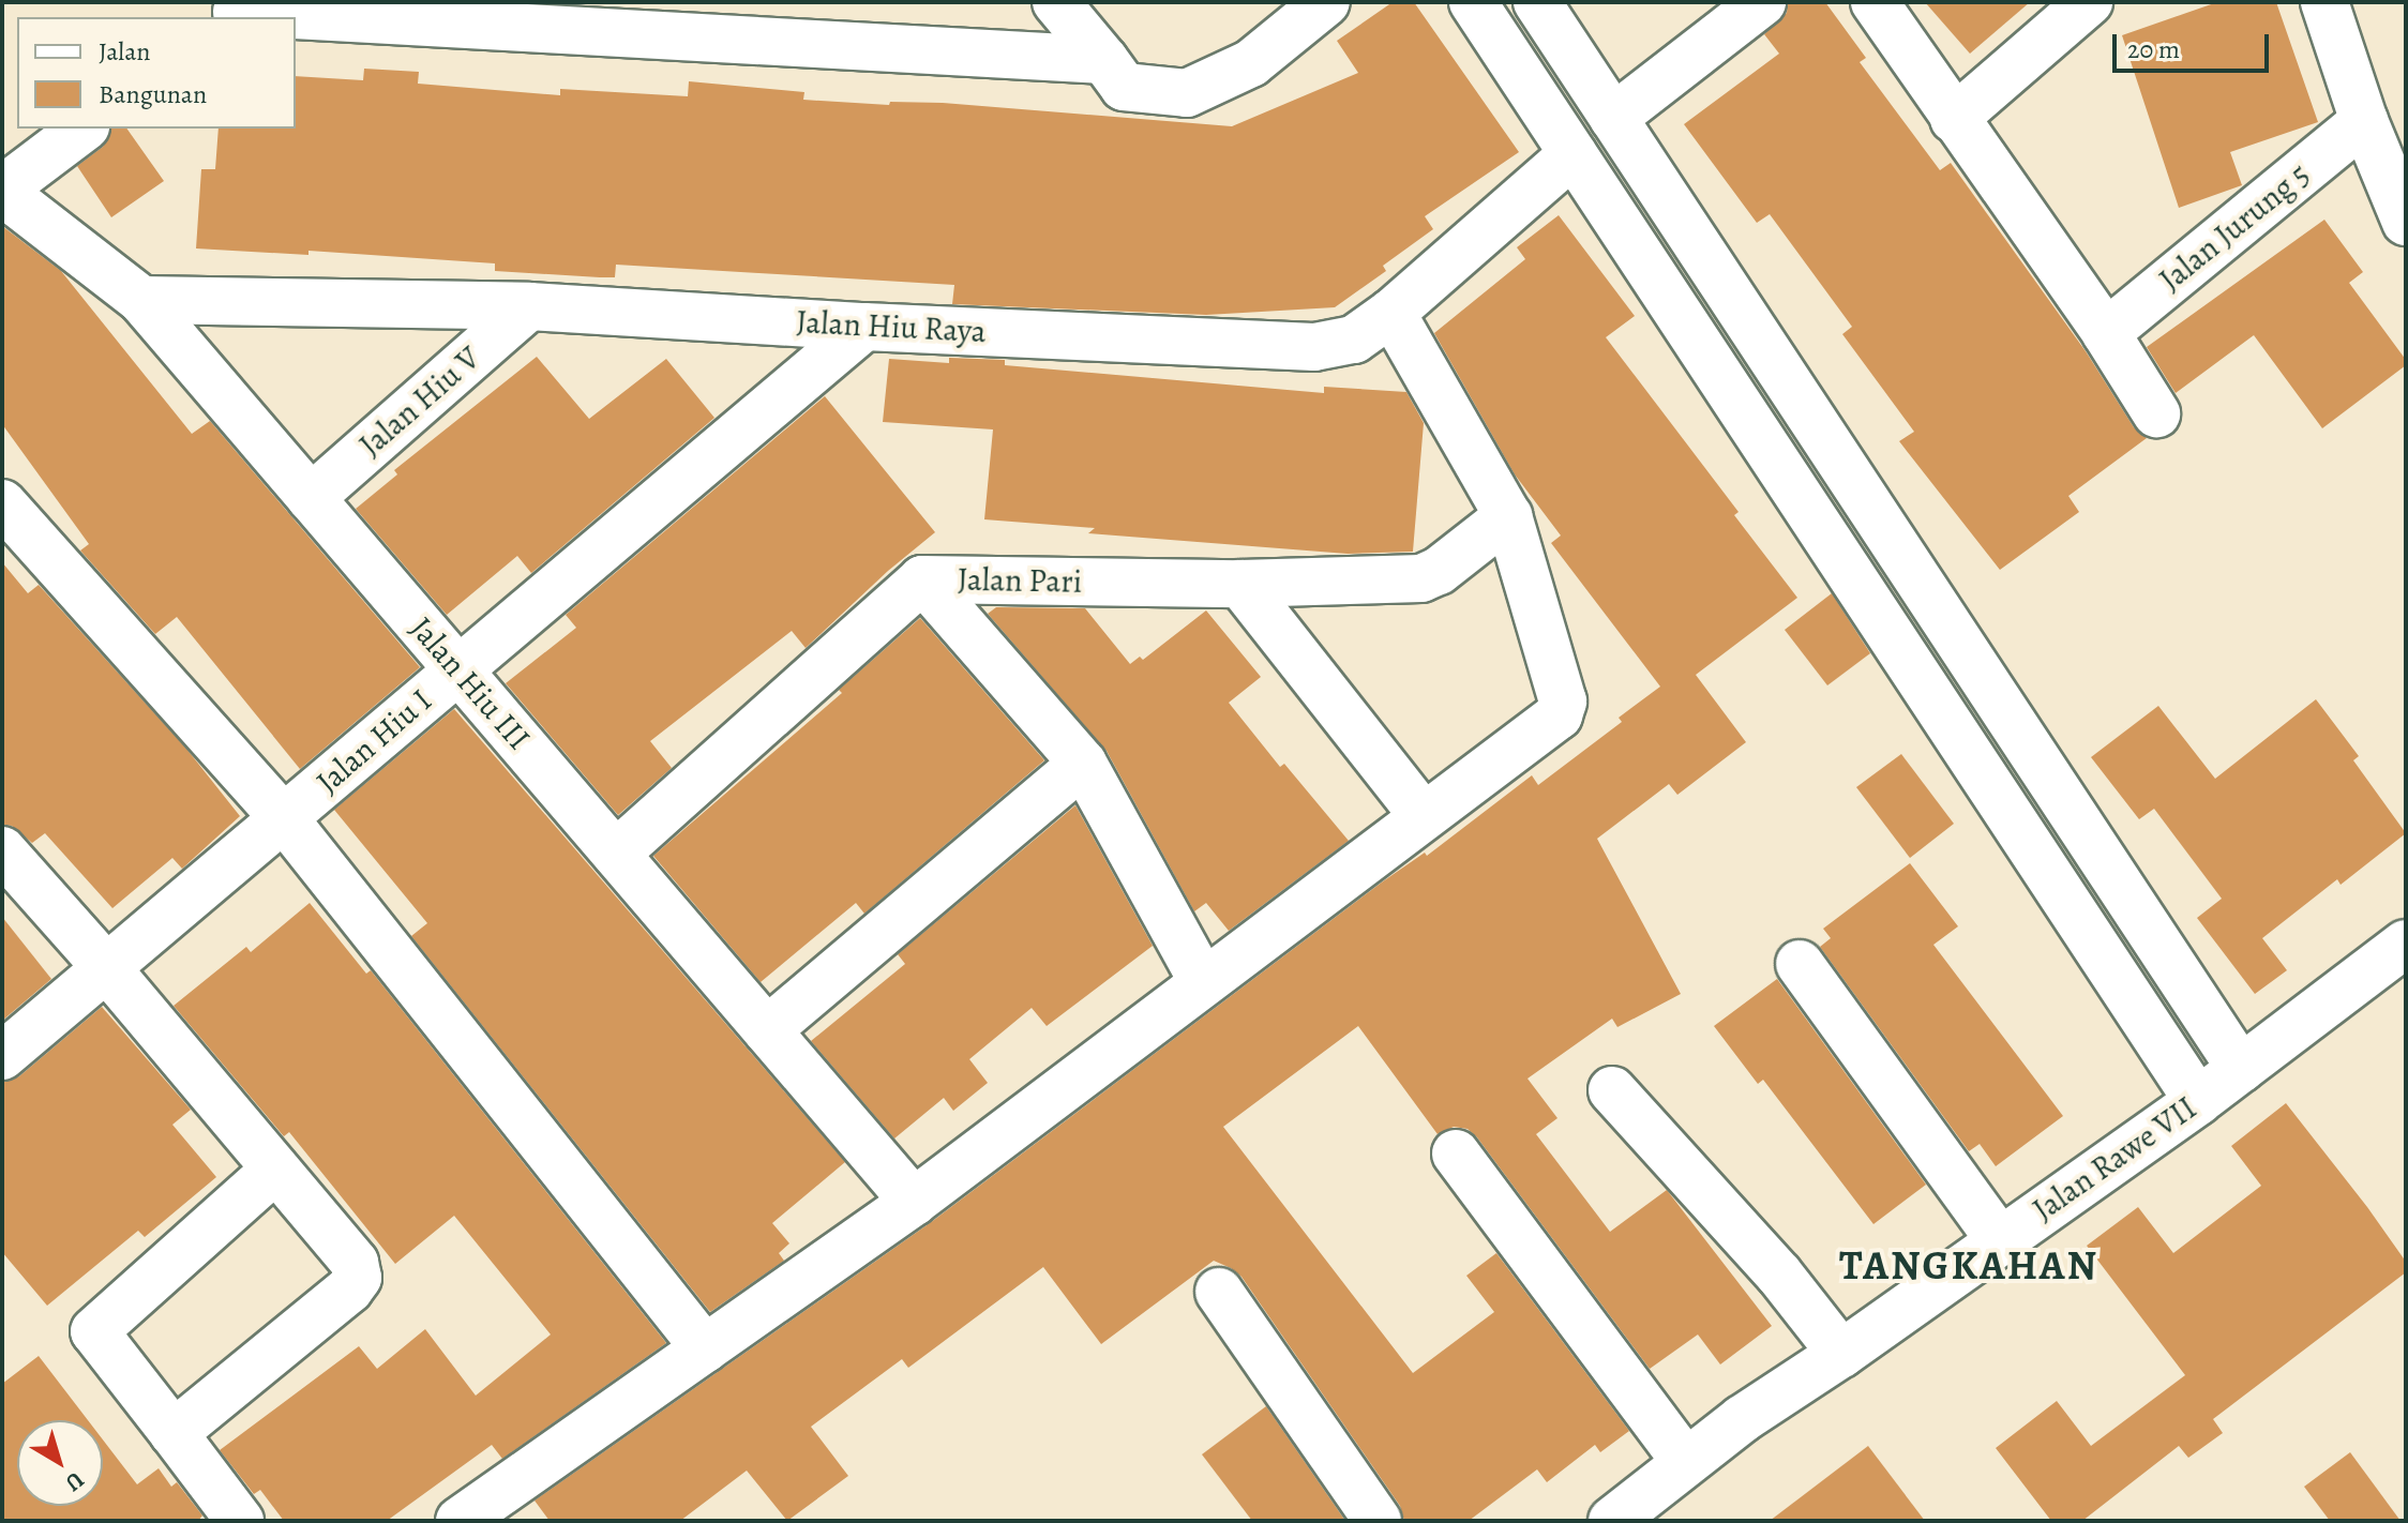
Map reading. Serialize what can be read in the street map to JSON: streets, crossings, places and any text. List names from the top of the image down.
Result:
{
  "streets": {
    "street": [
      "Jalan Jurung 5",
      "Jalan Hiu Raya",
      "Jalan Hiu V",
      "Jalan Pari",
      "Jalan Hiu III",
      "Jalan Hiu I",
      "Jalan Rawe VII"
    ]
  },
  "crossings": [
    ["Jalan Hiu Raya", "Jalan Hiu V"],
    ["Jalan Hiu Raya", "Jalan Hiu III"],
    ["Jalan Hiu Raya", "Jalan Hiu I"],
    ["Jalan Hiu V", "Jalan Hiu III"],
    ["Jalan Pari", "Jalan Hiu III"],
    ["Jalan Hiu III", "Jalan Hiu I"]
  ],
  "districts": ["TANGKAHAN"],
  "legend": ["Jalan", "Bangunan"],
  "scale_bar": "20 m",
  "north": "bottom right"
}
